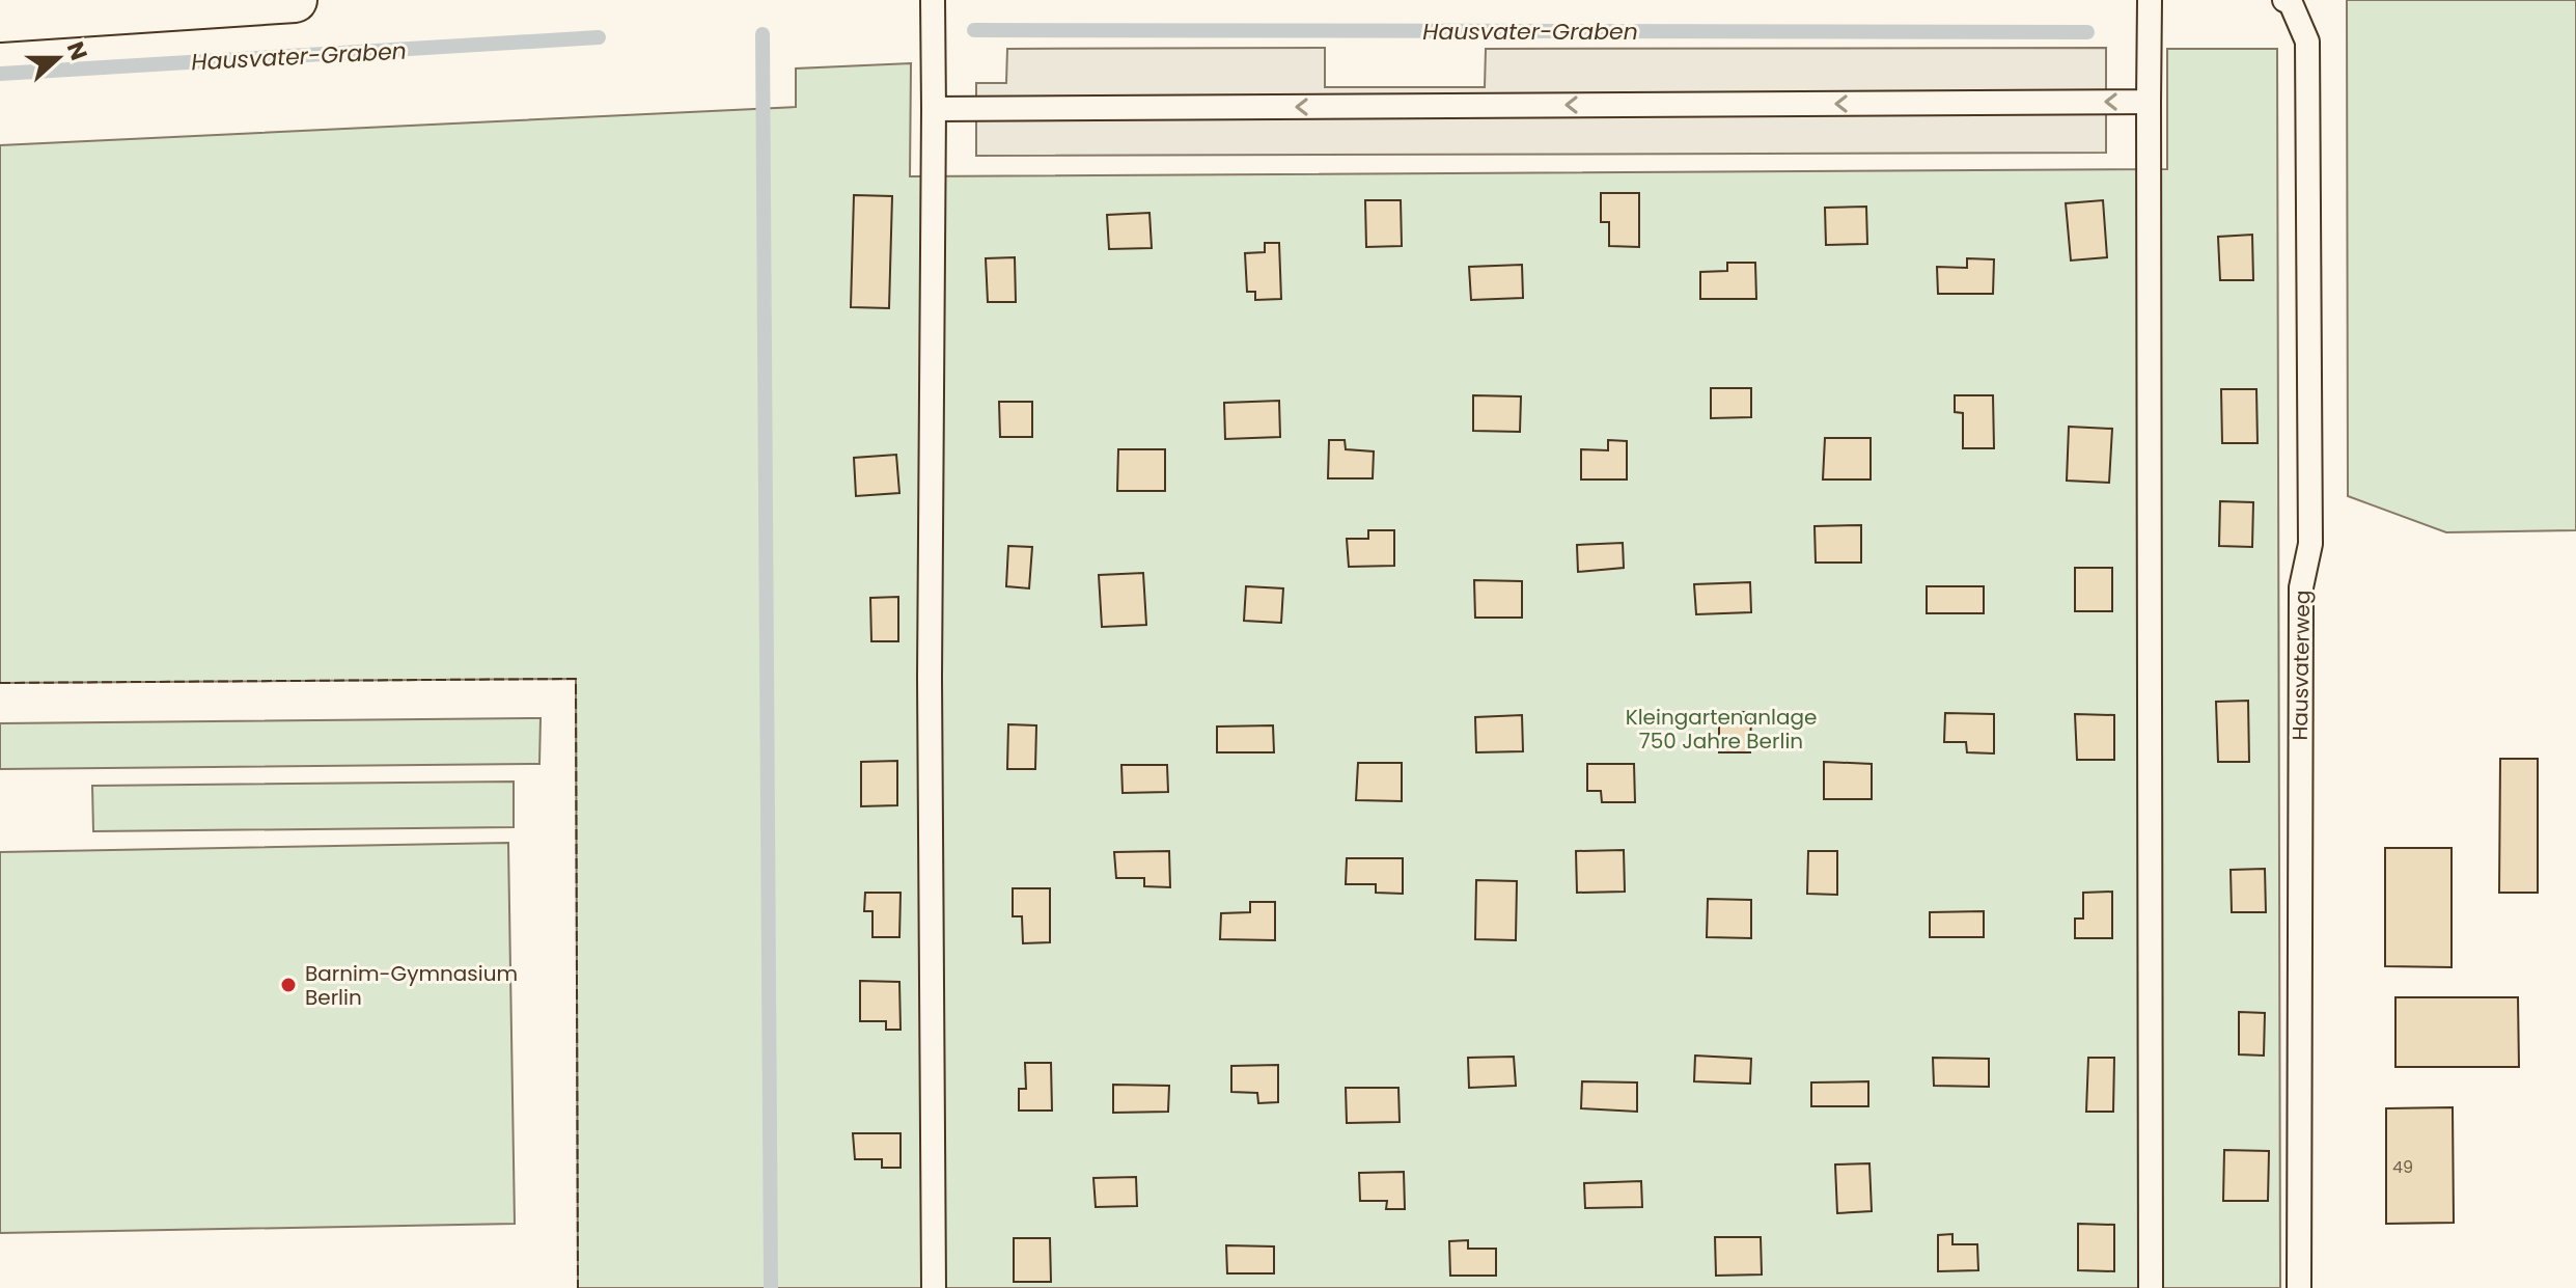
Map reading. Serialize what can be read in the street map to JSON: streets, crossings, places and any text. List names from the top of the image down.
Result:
{
  "streets": {
    "lane": ["Hausvaterweg"]
  },
  "water": ["Hausvater-Graben"],
  "parks": ["Kleingartenanlage 750 Jahre Berlin"],
  "places": ["Barnim-Gymnasium Berlin"],
  "house_numbers": ["49"],
  "north": "right"
}
